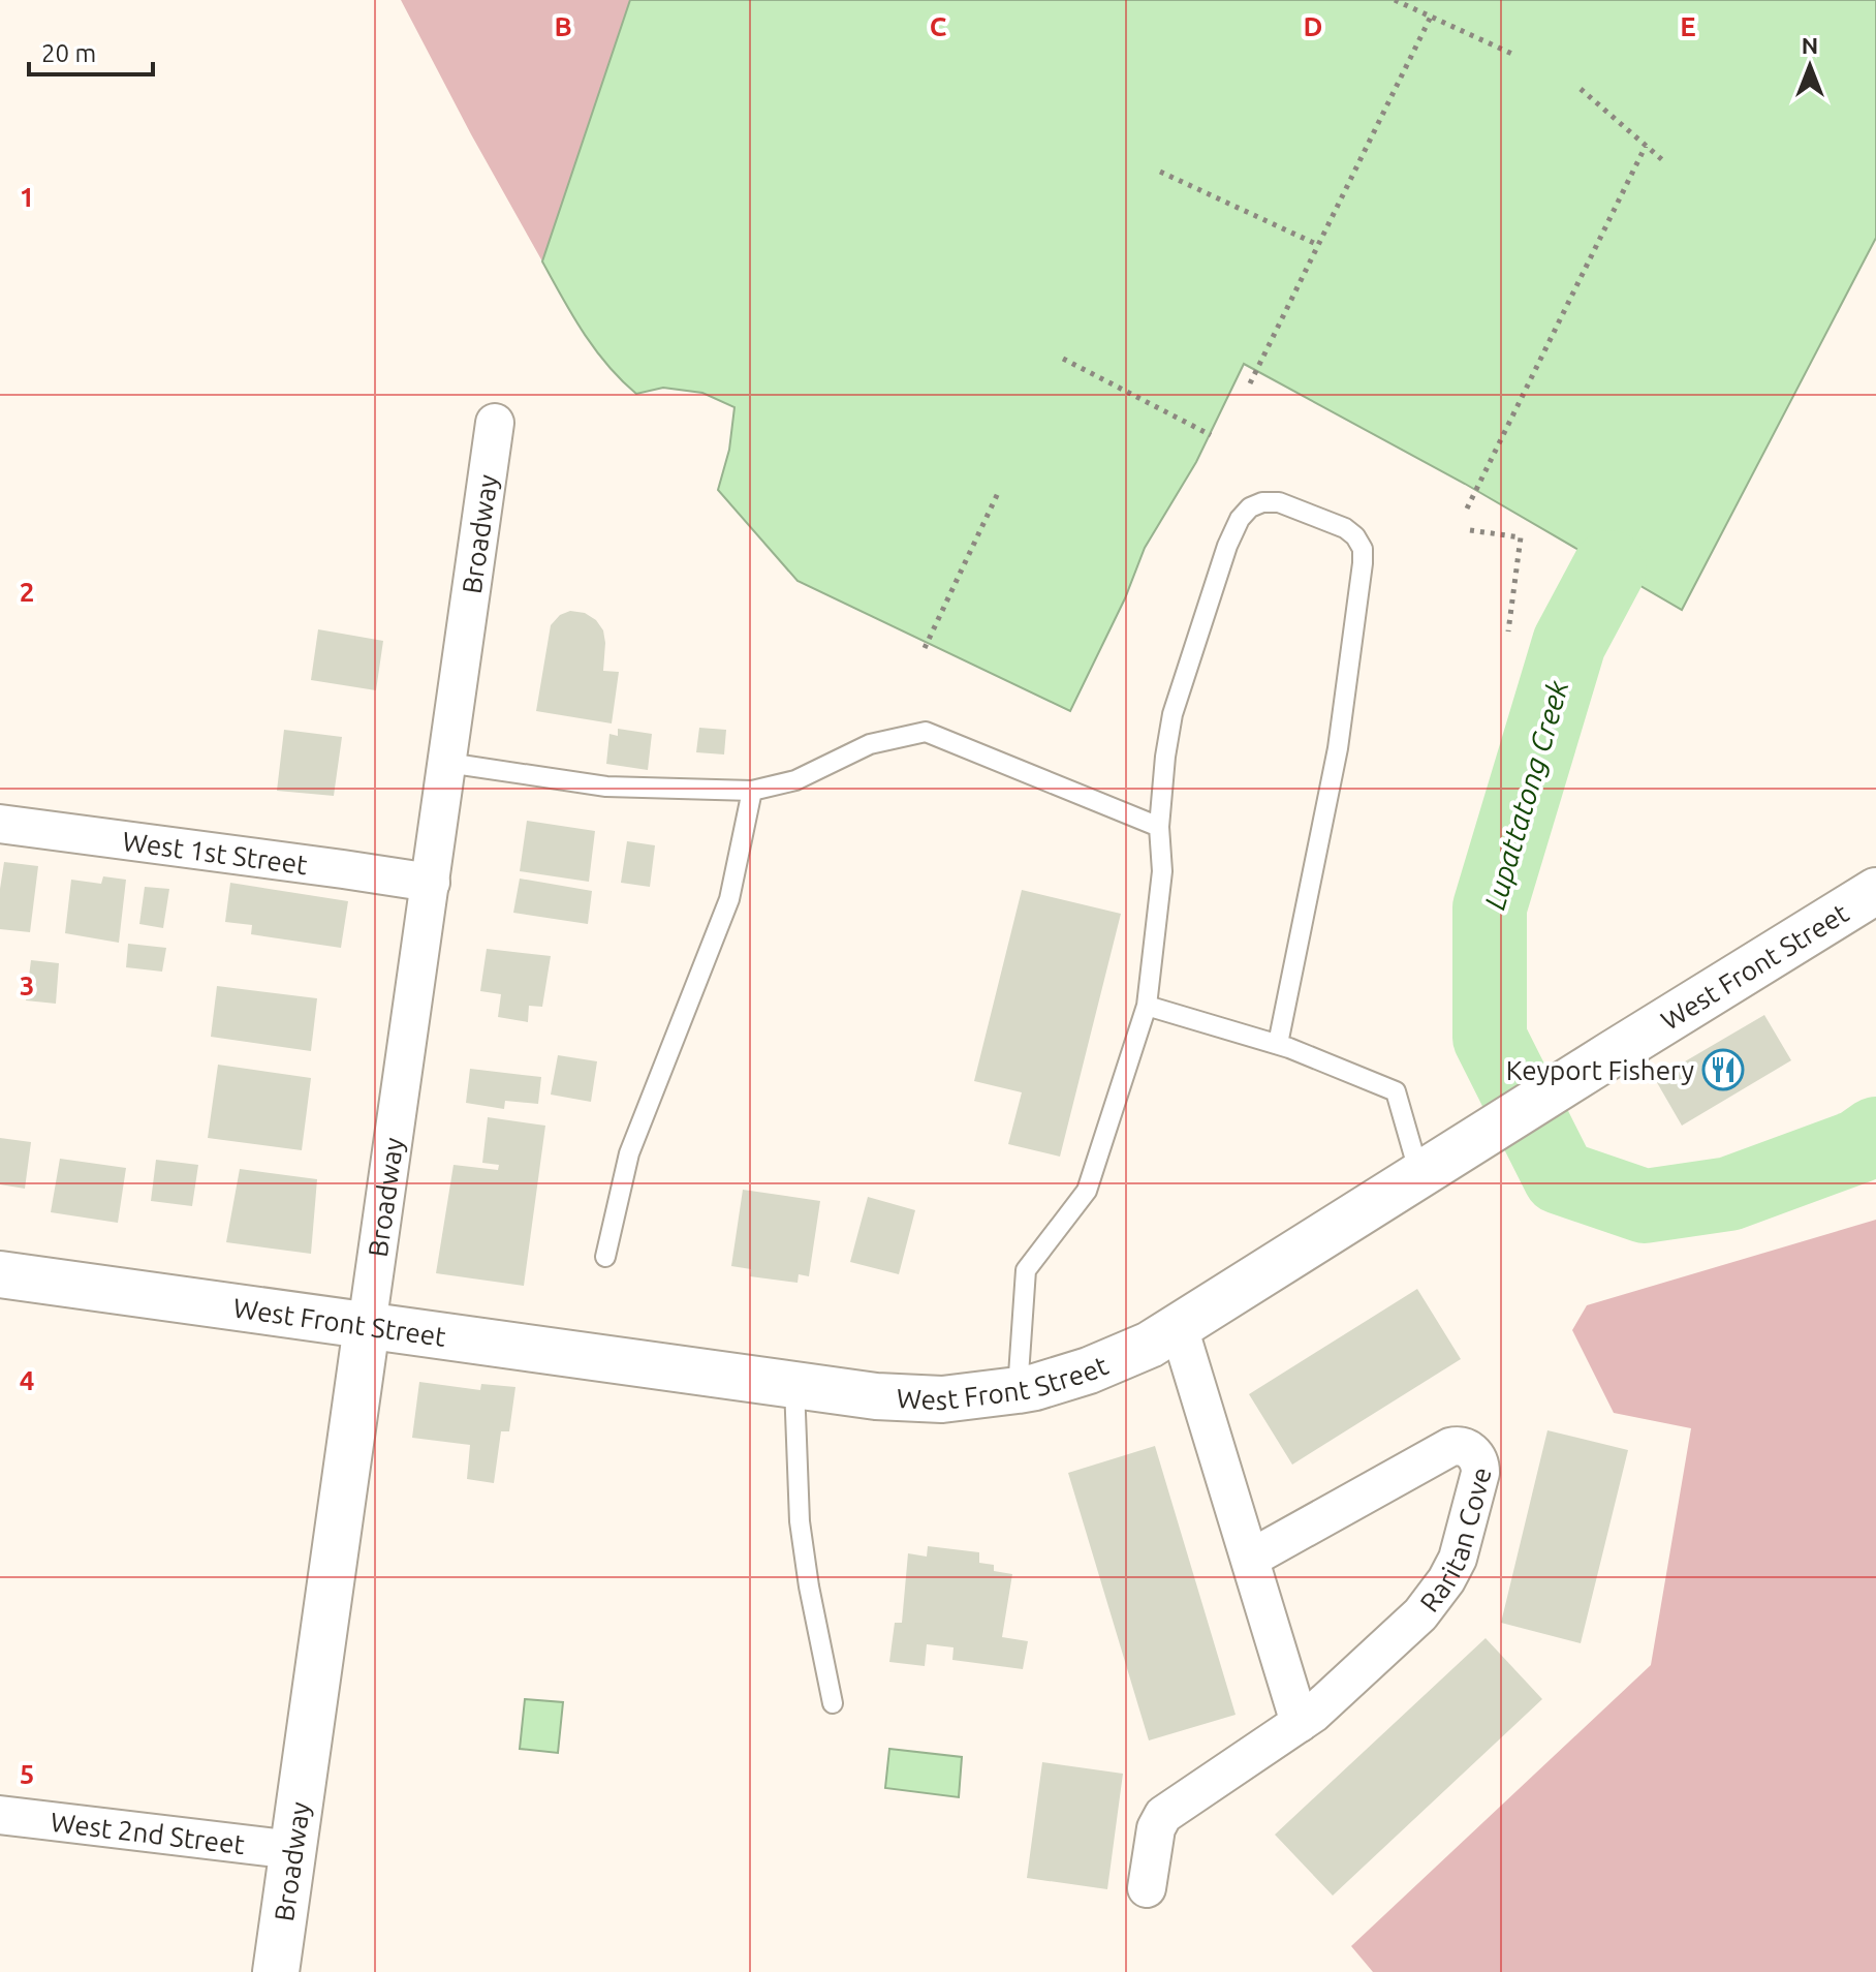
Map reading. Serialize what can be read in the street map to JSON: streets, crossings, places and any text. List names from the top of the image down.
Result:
{
  "streets": {
    "main road": ["Broadway", "West Front Street"],
    "street": ["West 1st Street", "Raritan Cove", "West 2nd Street"]
  },
  "crossings": [
    ["Broadway", "West 1st Street"],
    ["Broadway", "West Front Street"],
    ["Broadway", "West 2nd Street"]
  ],
  "water": ["Lupattatong Creek"],
  "places": {
    "restaurant": ["Keyport Fishery"]
  },
  "scale_bar": "20 m",
  "north": "top",
  "grid": {
    "columns": [
      "B",
      "C",
      "D",
      "E"
    ],
    "rows": [
      "1",
      "2",
      "3",
      "4",
      "5"
    ]
  }
}
